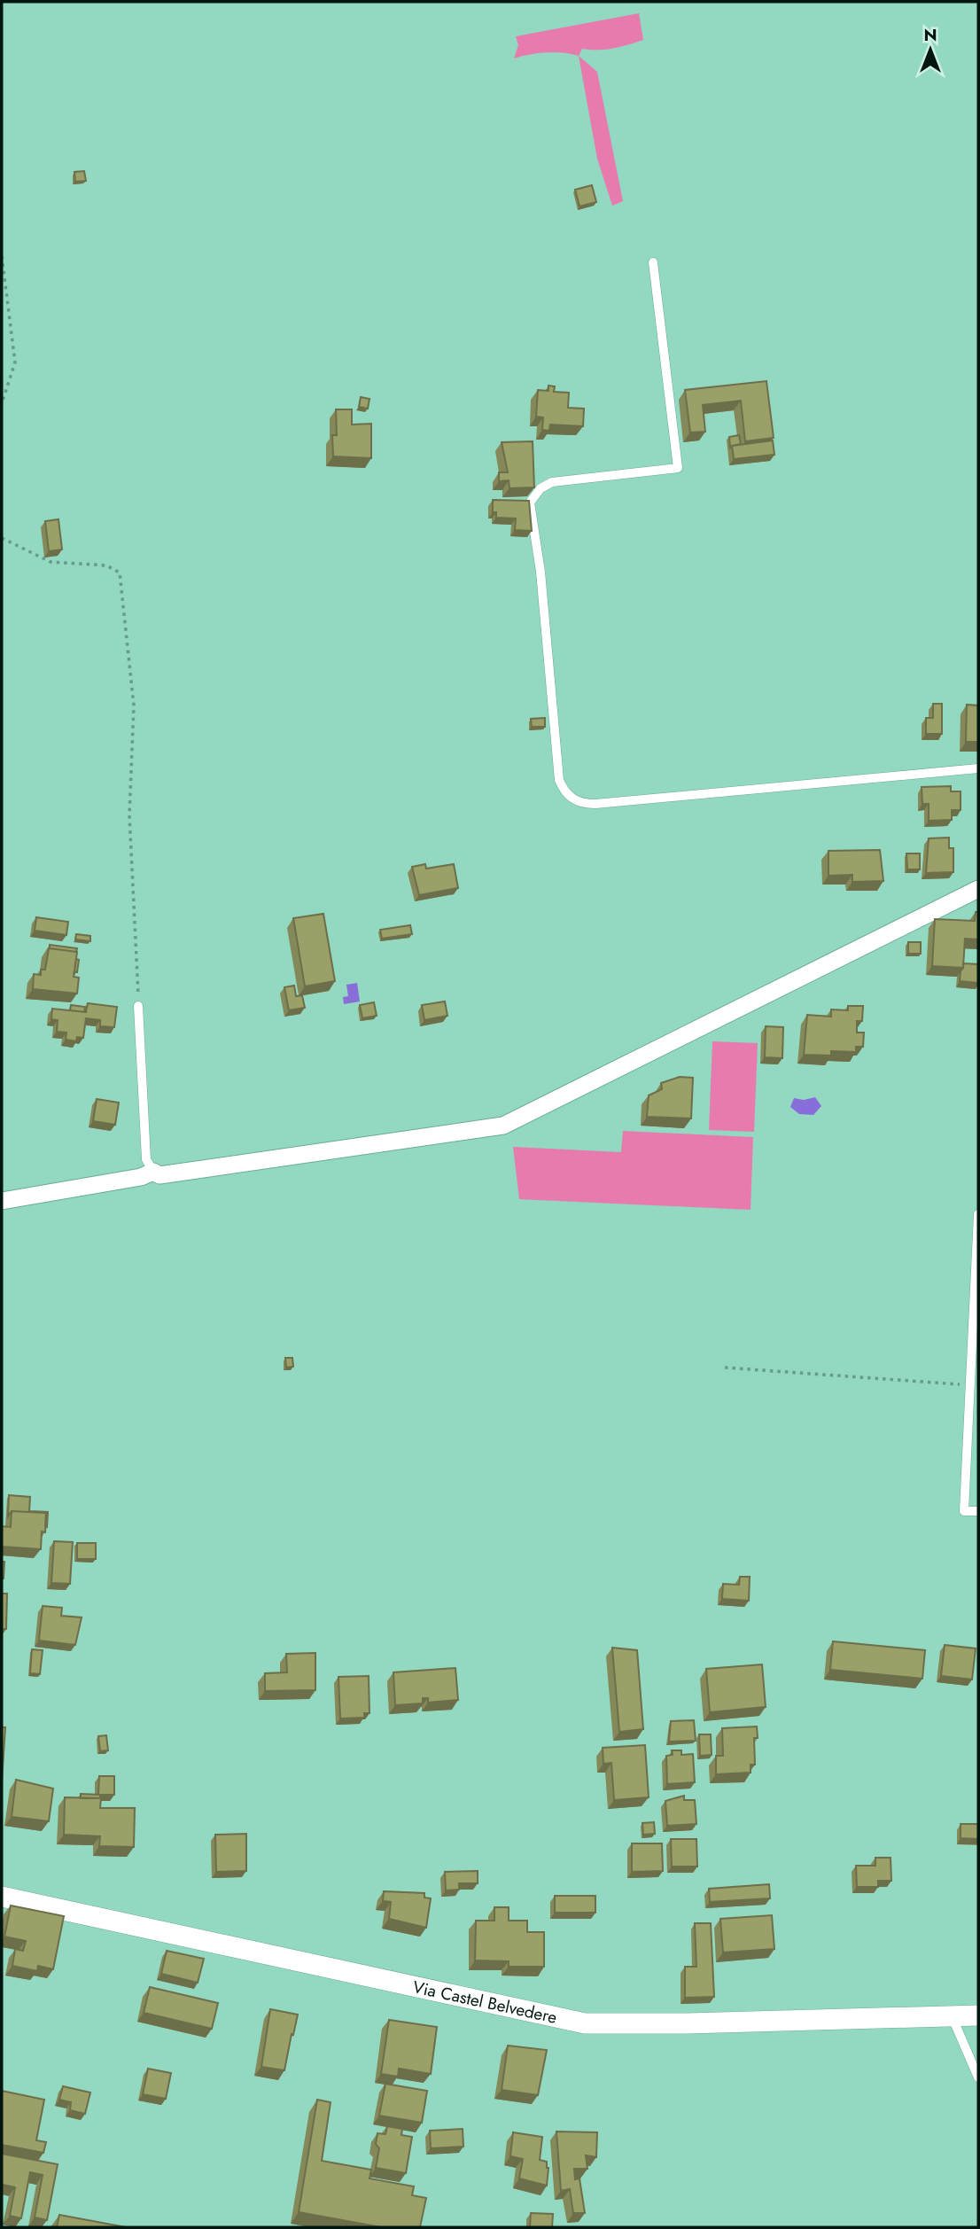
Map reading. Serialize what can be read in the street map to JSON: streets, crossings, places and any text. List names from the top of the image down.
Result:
{
  "streets": {
    "street": ["Via Castel Belvedere"]
  },
  "north": "top"
}
